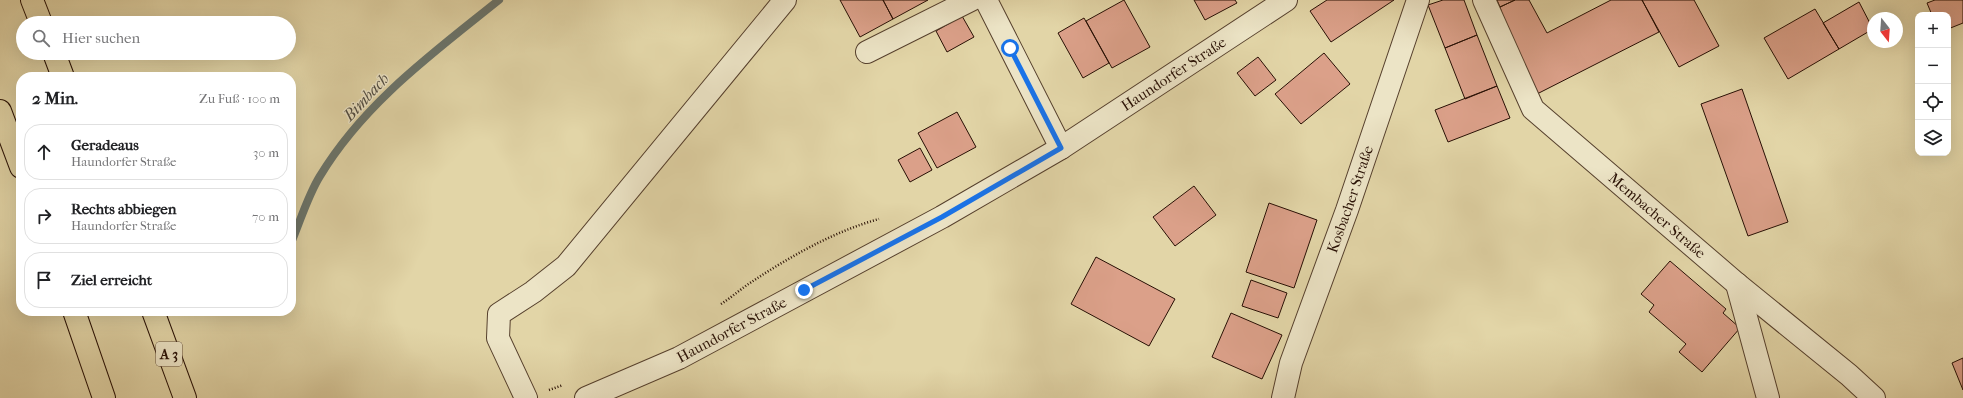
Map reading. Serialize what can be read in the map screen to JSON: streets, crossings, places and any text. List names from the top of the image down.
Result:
{
  "streets": {
    "highway": ["A 3"],
    "street": ["Haundorfer Straße", "Kosbacher Straße", "Membacher Straße"]
  },
  "water": ["Bimbach"],
  "north": "bottom",
  "page": {
    "map_buttons": ["+", "−"],
    "search": "Hier suchen",
    "heading": ["2 Min.", "Zu Fuß · 100 m"],
    "list": [
      ["Geradeaus", "Haundorfer Straße", "30 m"],
      ["Rechts abbiegen", "Haundorfer Straße", "70 m"],
      "Ziel erreicht"
    ]
  }
}
